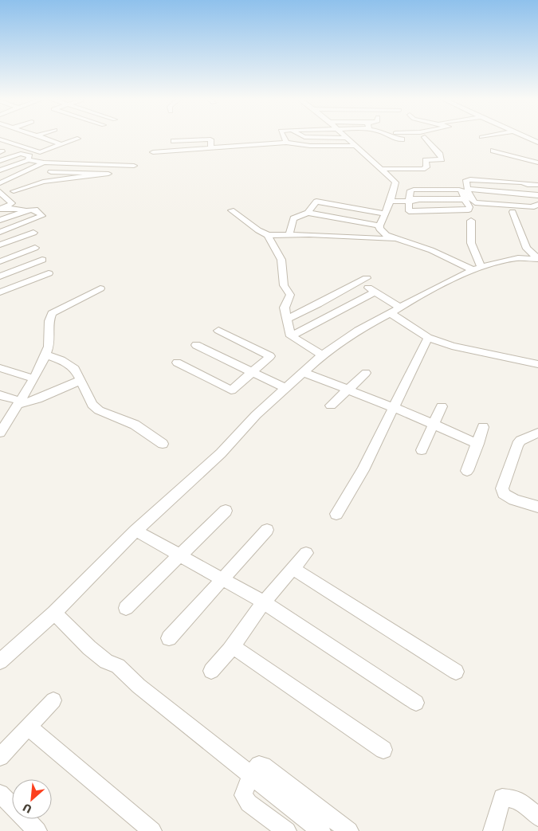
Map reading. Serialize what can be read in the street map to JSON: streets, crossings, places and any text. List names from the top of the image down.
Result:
{
  "north": "bottom left"
}
